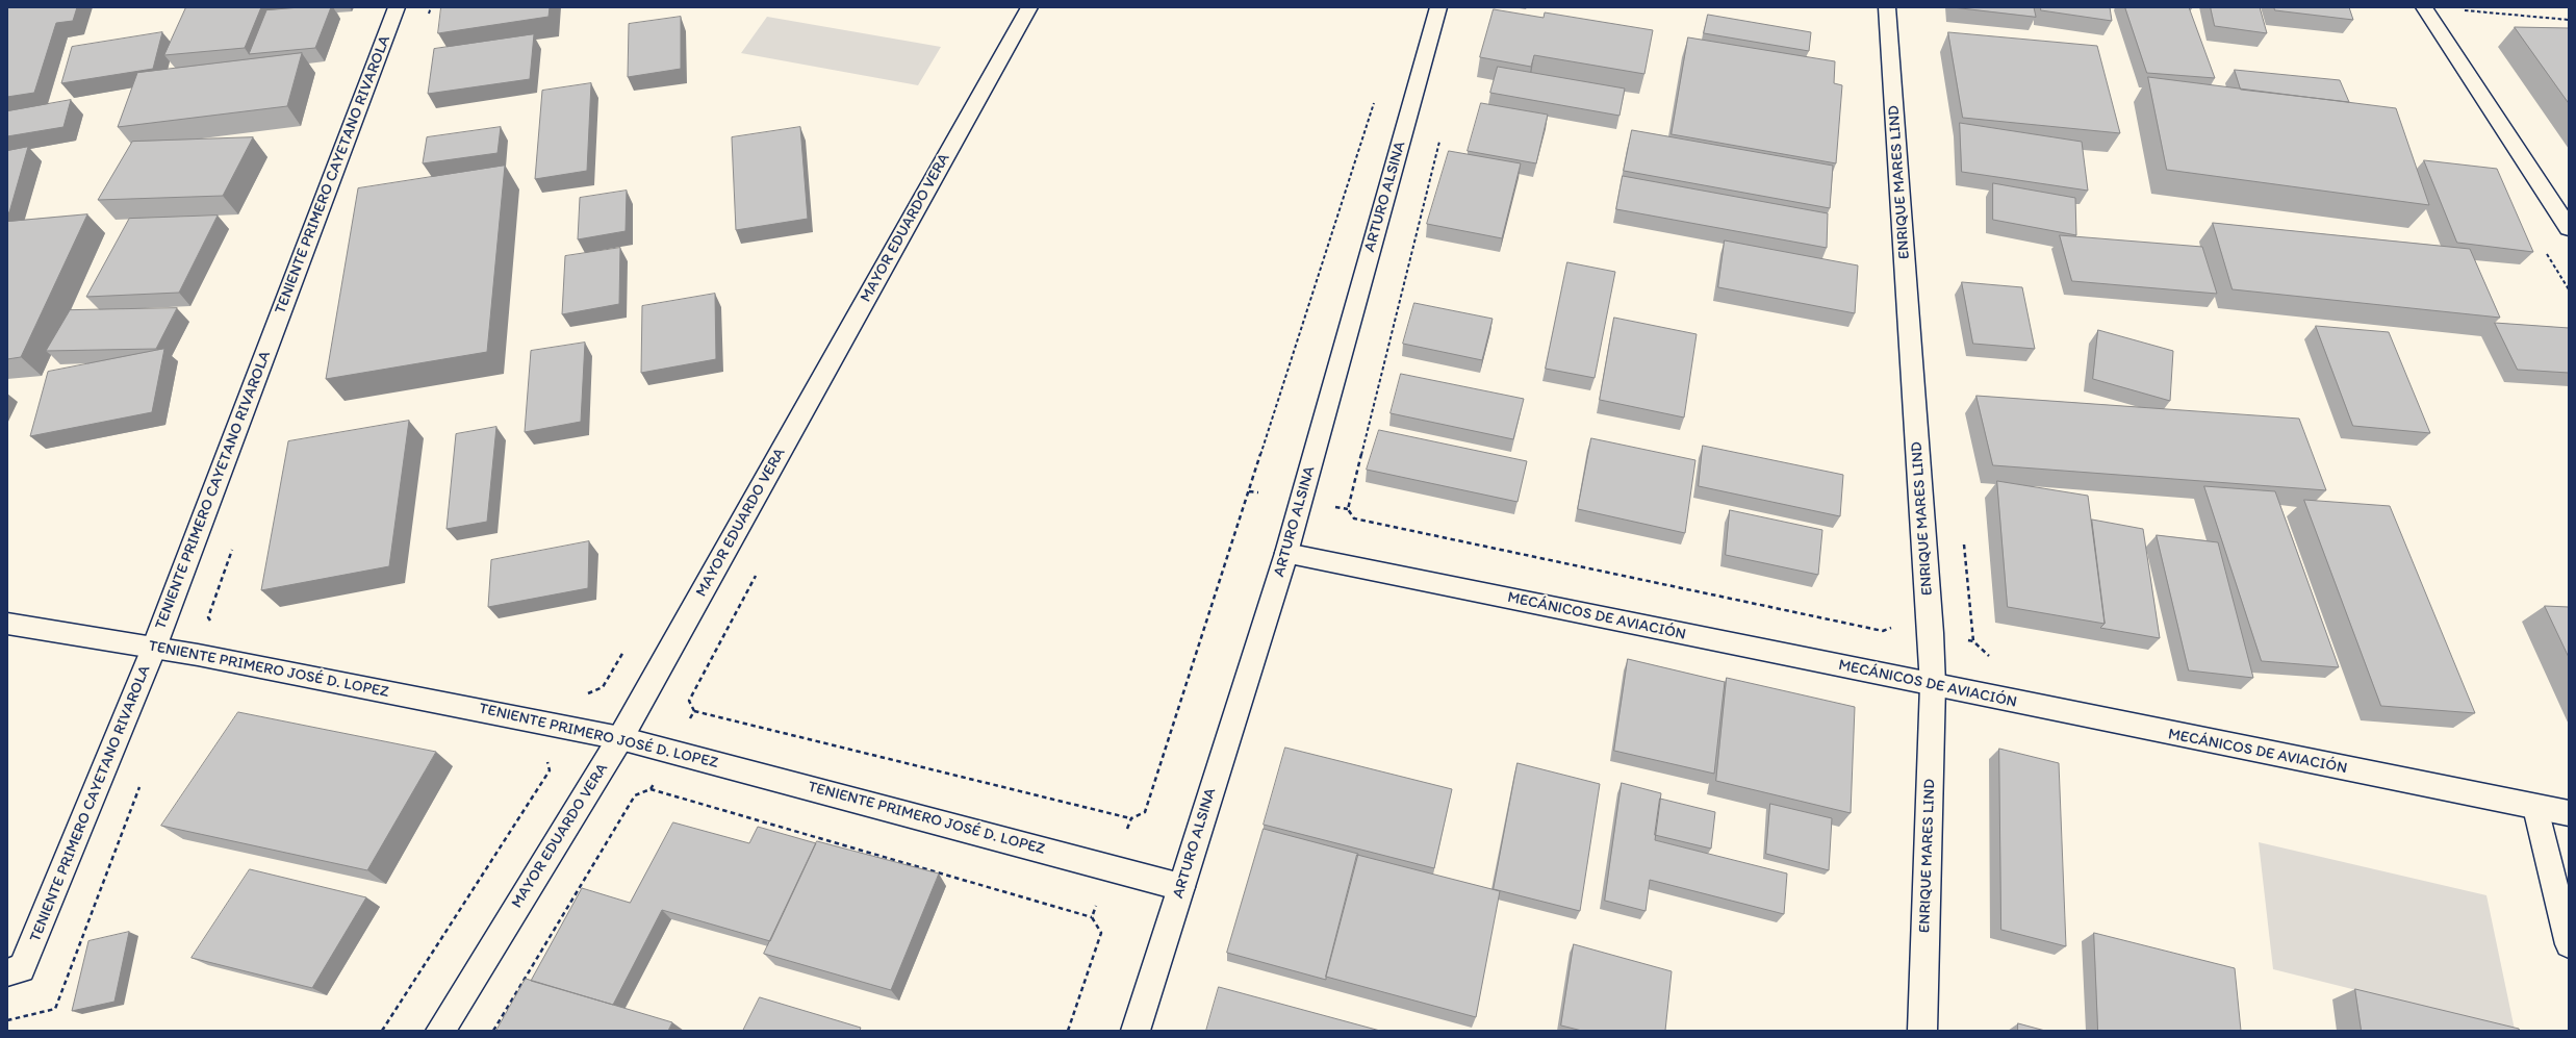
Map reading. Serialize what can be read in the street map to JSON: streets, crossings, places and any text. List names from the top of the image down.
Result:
{
  "streets": {
    "street": [
      "TENIENTE PRIMERO CAYETANO RIVAROLA",
      "ENRIQUE MARES LIND",
      "ARTURO ALSINA",
      "MAYOR EDUARDO VERA",
      "MECÁNICOS DE AVIACIÓN",
      "TENIENTE PRIMERO JOSÉ D. LOPEZ"
    ]
  },
  "crossings": [
    ["TENIENTE PRIMERO CAYETANO RIVAROLA", "TENIENTE PRIMERO JOSÉ D. LOPEZ"],
    ["ENRIQUE MARES LIND", "MECÁNICOS DE AVIACIÓN"],
    ["ARTURO ALSINA", "MECÁNICOS DE AVIACIÓN"],
    ["ARTURO ALSINA", "TENIENTE PRIMERO JOSÉ D. LOPEZ"],
    ["MAYOR EDUARDO VERA", "TENIENTE PRIMERO JOSÉ D. LOPEZ"]
  ]
}
